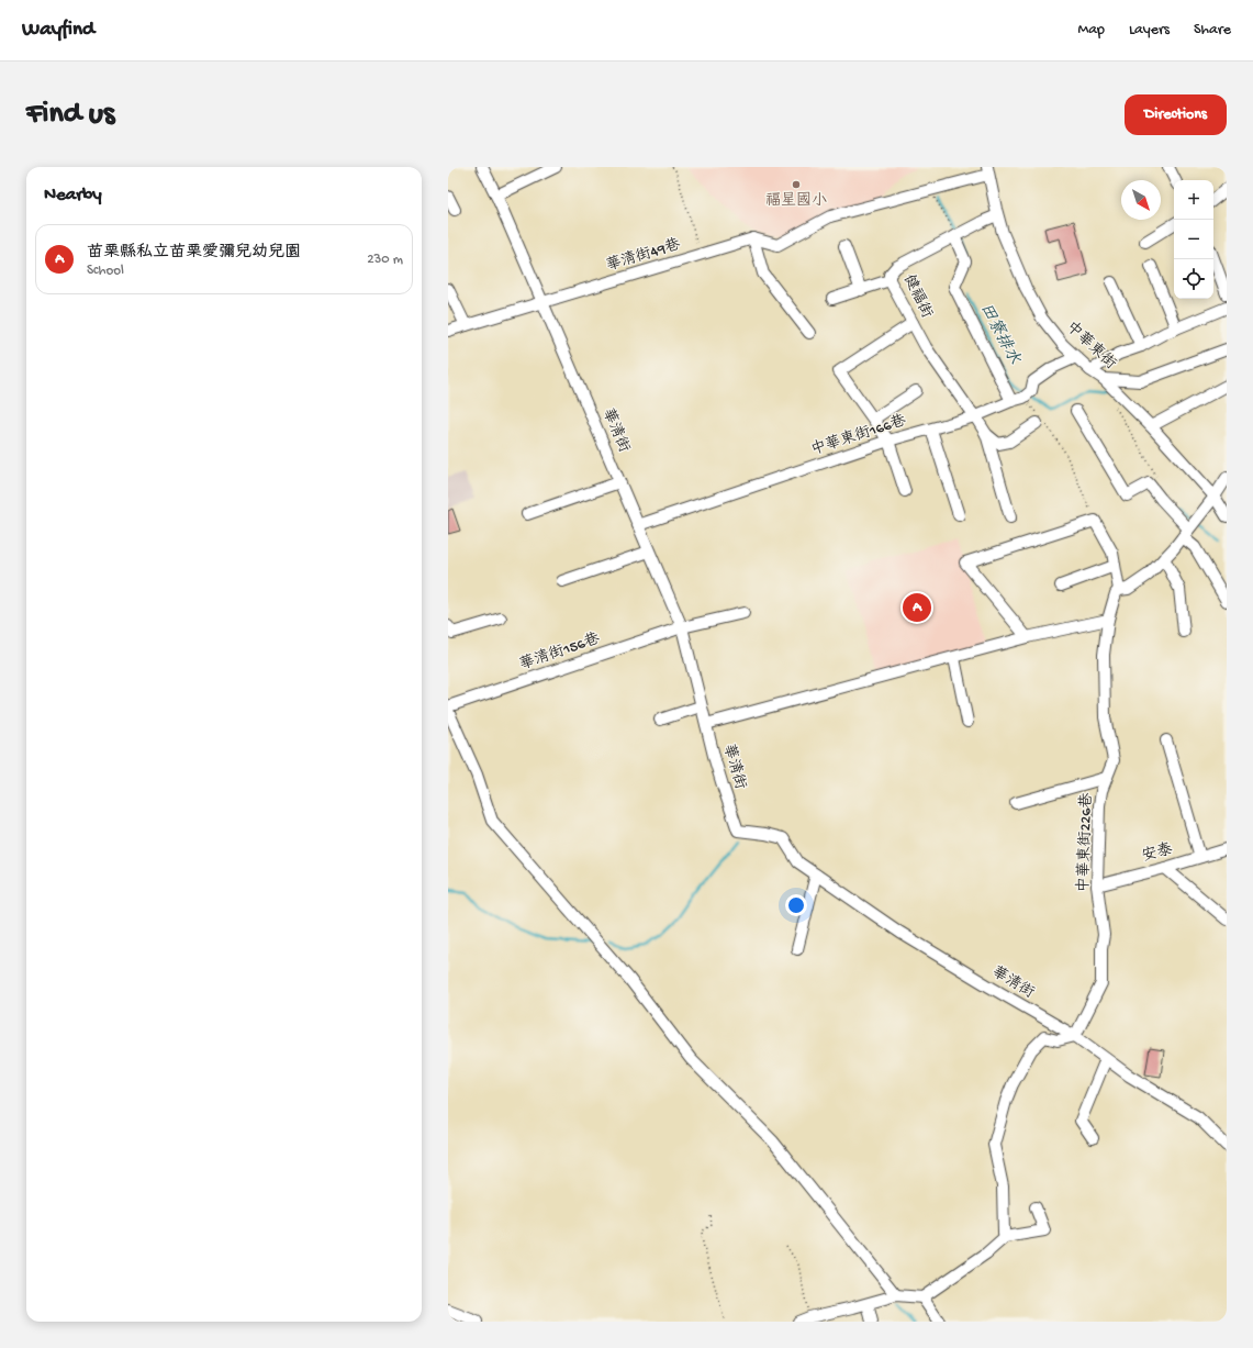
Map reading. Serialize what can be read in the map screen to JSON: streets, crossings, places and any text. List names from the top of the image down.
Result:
{
  "streets": {
    "street": [
      "華清街49巷",
      "健福街",
      "中華東街",
      "華清街",
      "中華東街166巷",
      "華清街156巷",
      "中華東街226巷",
      "安泰"
    ]
  },
  "crossings": [
    ["華清街49巷", "華清街"],
    ["健福街", "中華東街"],
    ["健福街", "中華東街166巷"],
    ["華清街", "中華東街166巷"],
    ["華清街", "華清街156巷"],
    ["華清街", "中華東街226巷"],
    ["中華東街226巷", "安泰"]
  ],
  "water": ["田寮排水"],
  "places": ["福星國小"],
  "north": "bottom right",
  "page": {
    "header": "Wayfind",
    "nav": ["Map", "Layers", "Share"],
    "buttons": "Directions",
    "title": "Find us",
    "heading": "Nearby",
    "map_buttons": ["+", "−"],
    "list": [
      {
        "mark": "A",
        "name": "苗栗縣私立苗栗愛彌兒幼兒園",
        "note": "School",
        "value": "230 m"
      }
    ],
    "pins": "A"
  }
}
